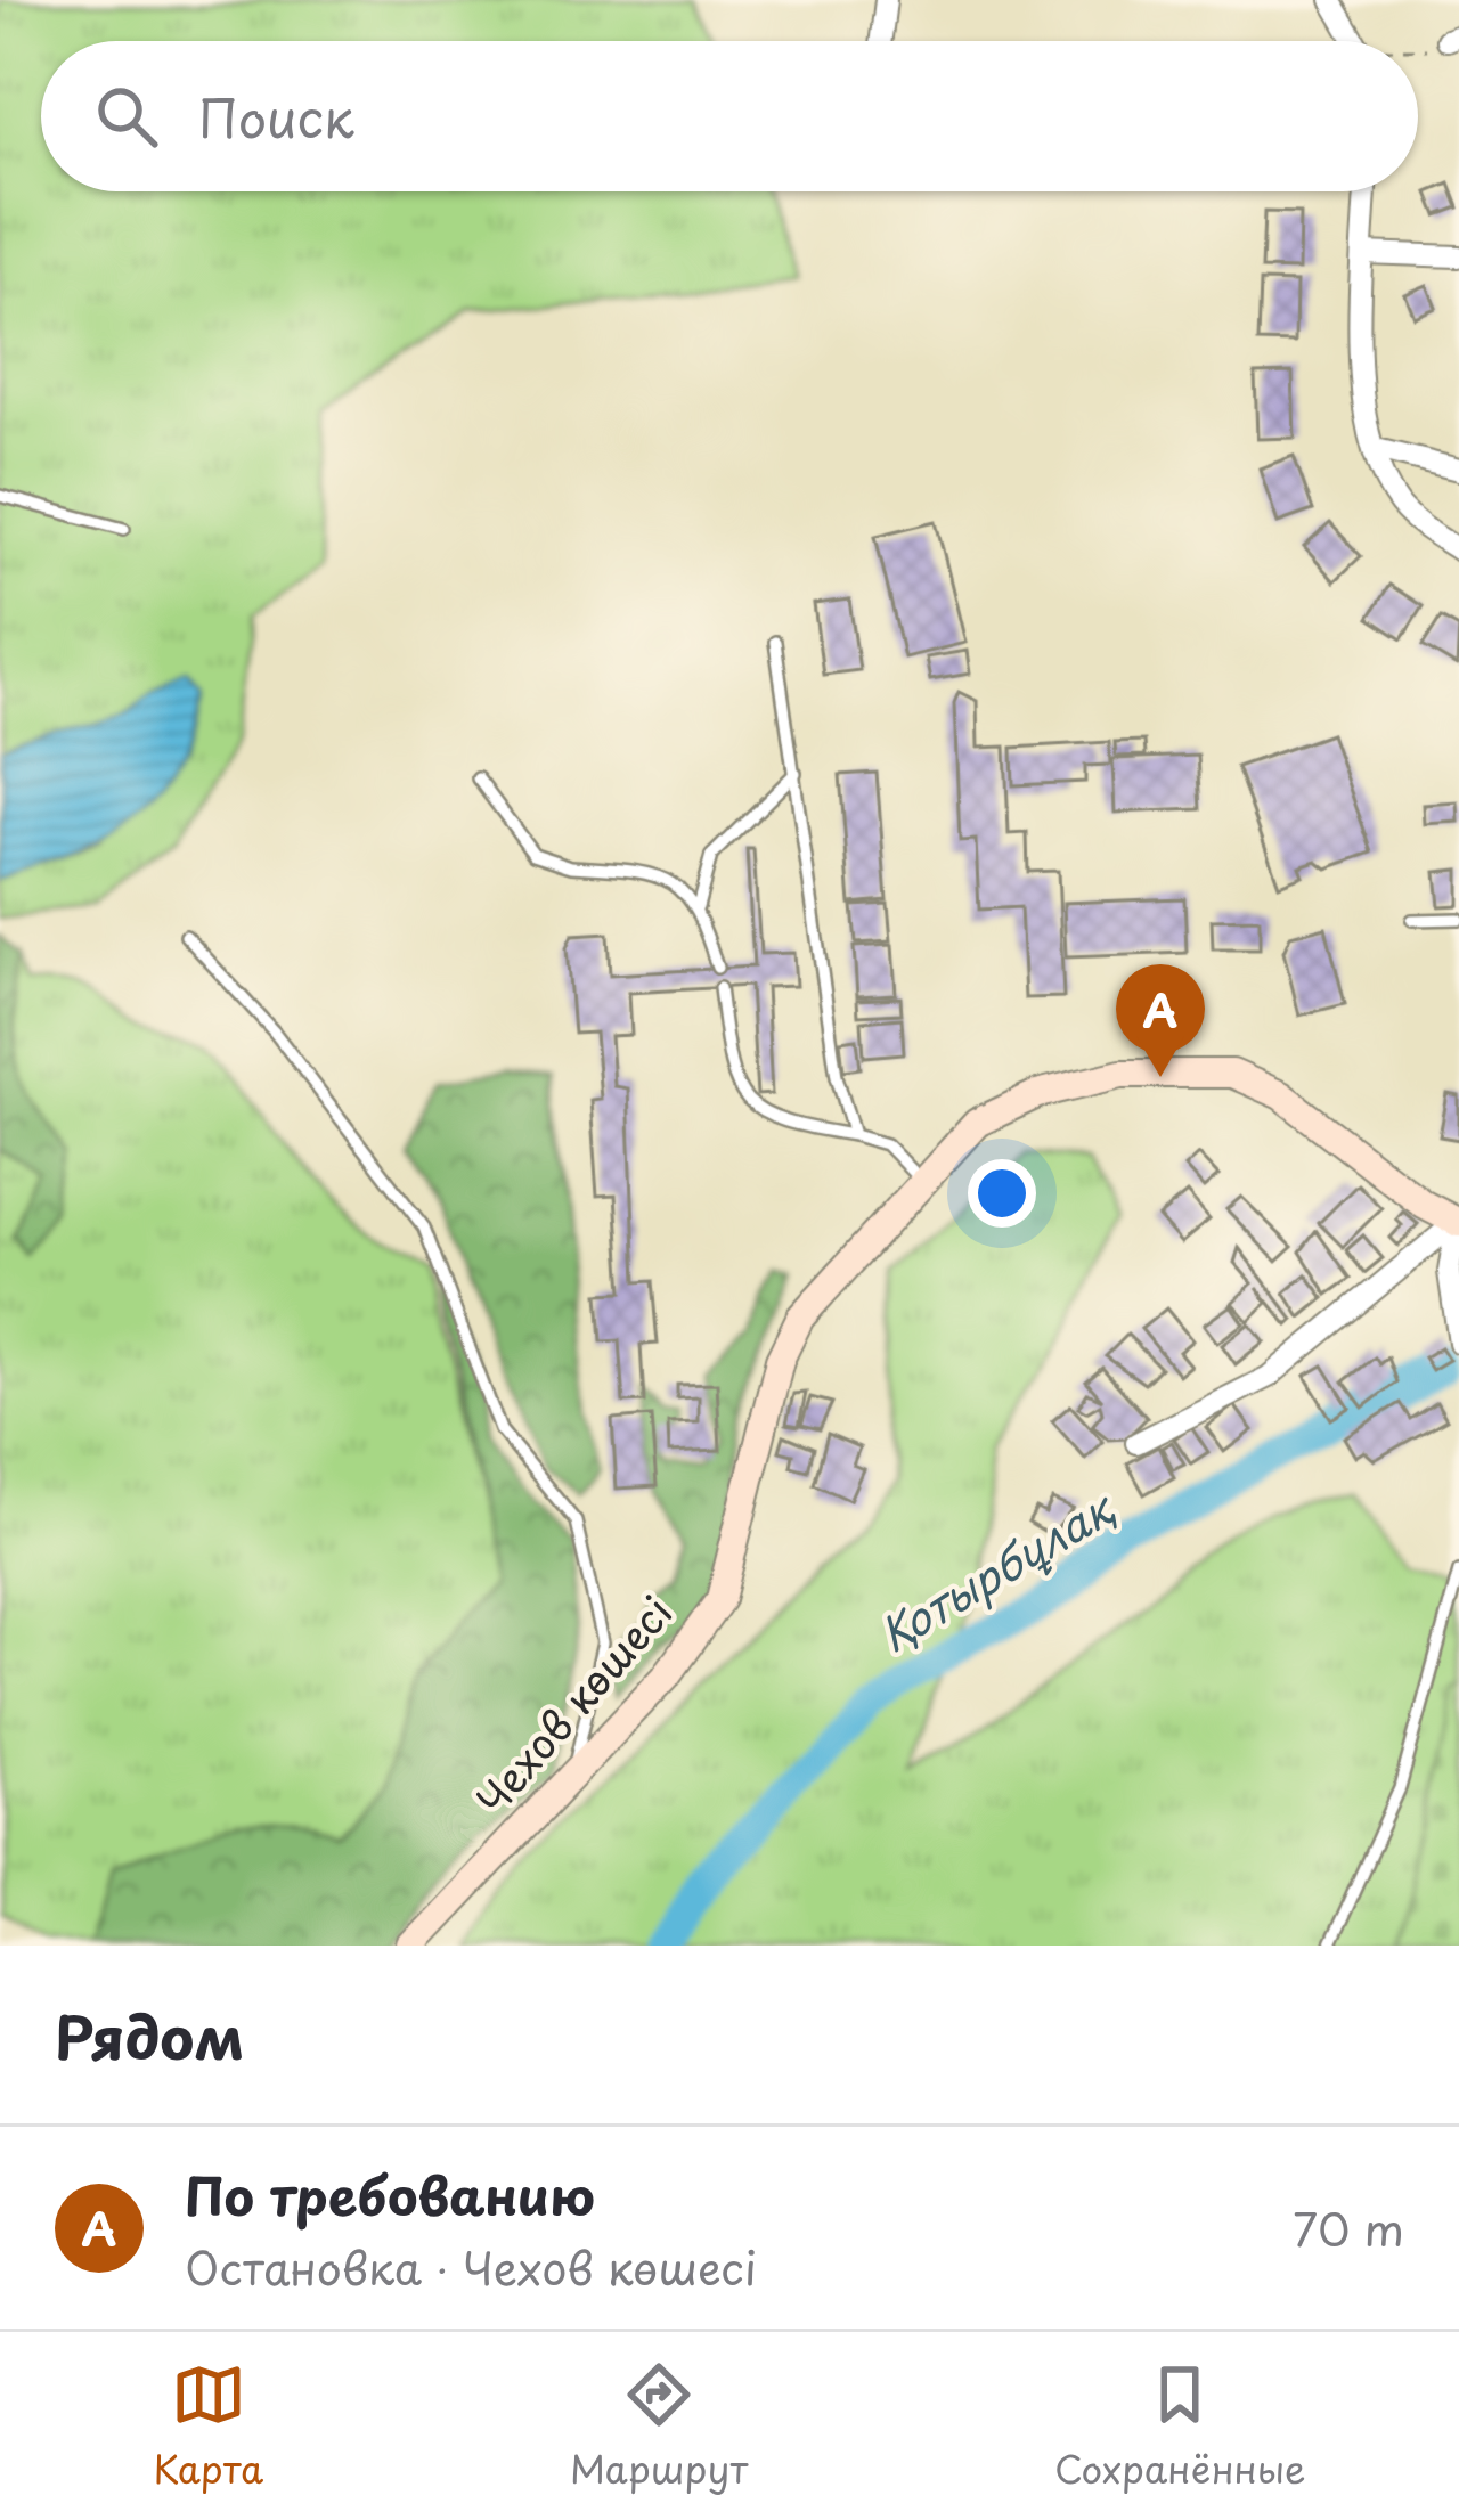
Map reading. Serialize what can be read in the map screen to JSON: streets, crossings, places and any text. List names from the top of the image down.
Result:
{
  "streets": {
    "main road": ["Чехов көшесі"]
  },
  "water": ["Қотырбұлақ"],
  "page": {
    "search": "Поиск",
    "pins": "A",
    "heading": "Рядом",
    "list": [
      {
        "mark": "A",
        "name": "По требованию",
        "note": "Остановка · Чехов көшесі",
        "value": "70 m"
      }
    ],
    "nav": ["Карта", "Маршрут", "Сохранённые"]
  }
}
